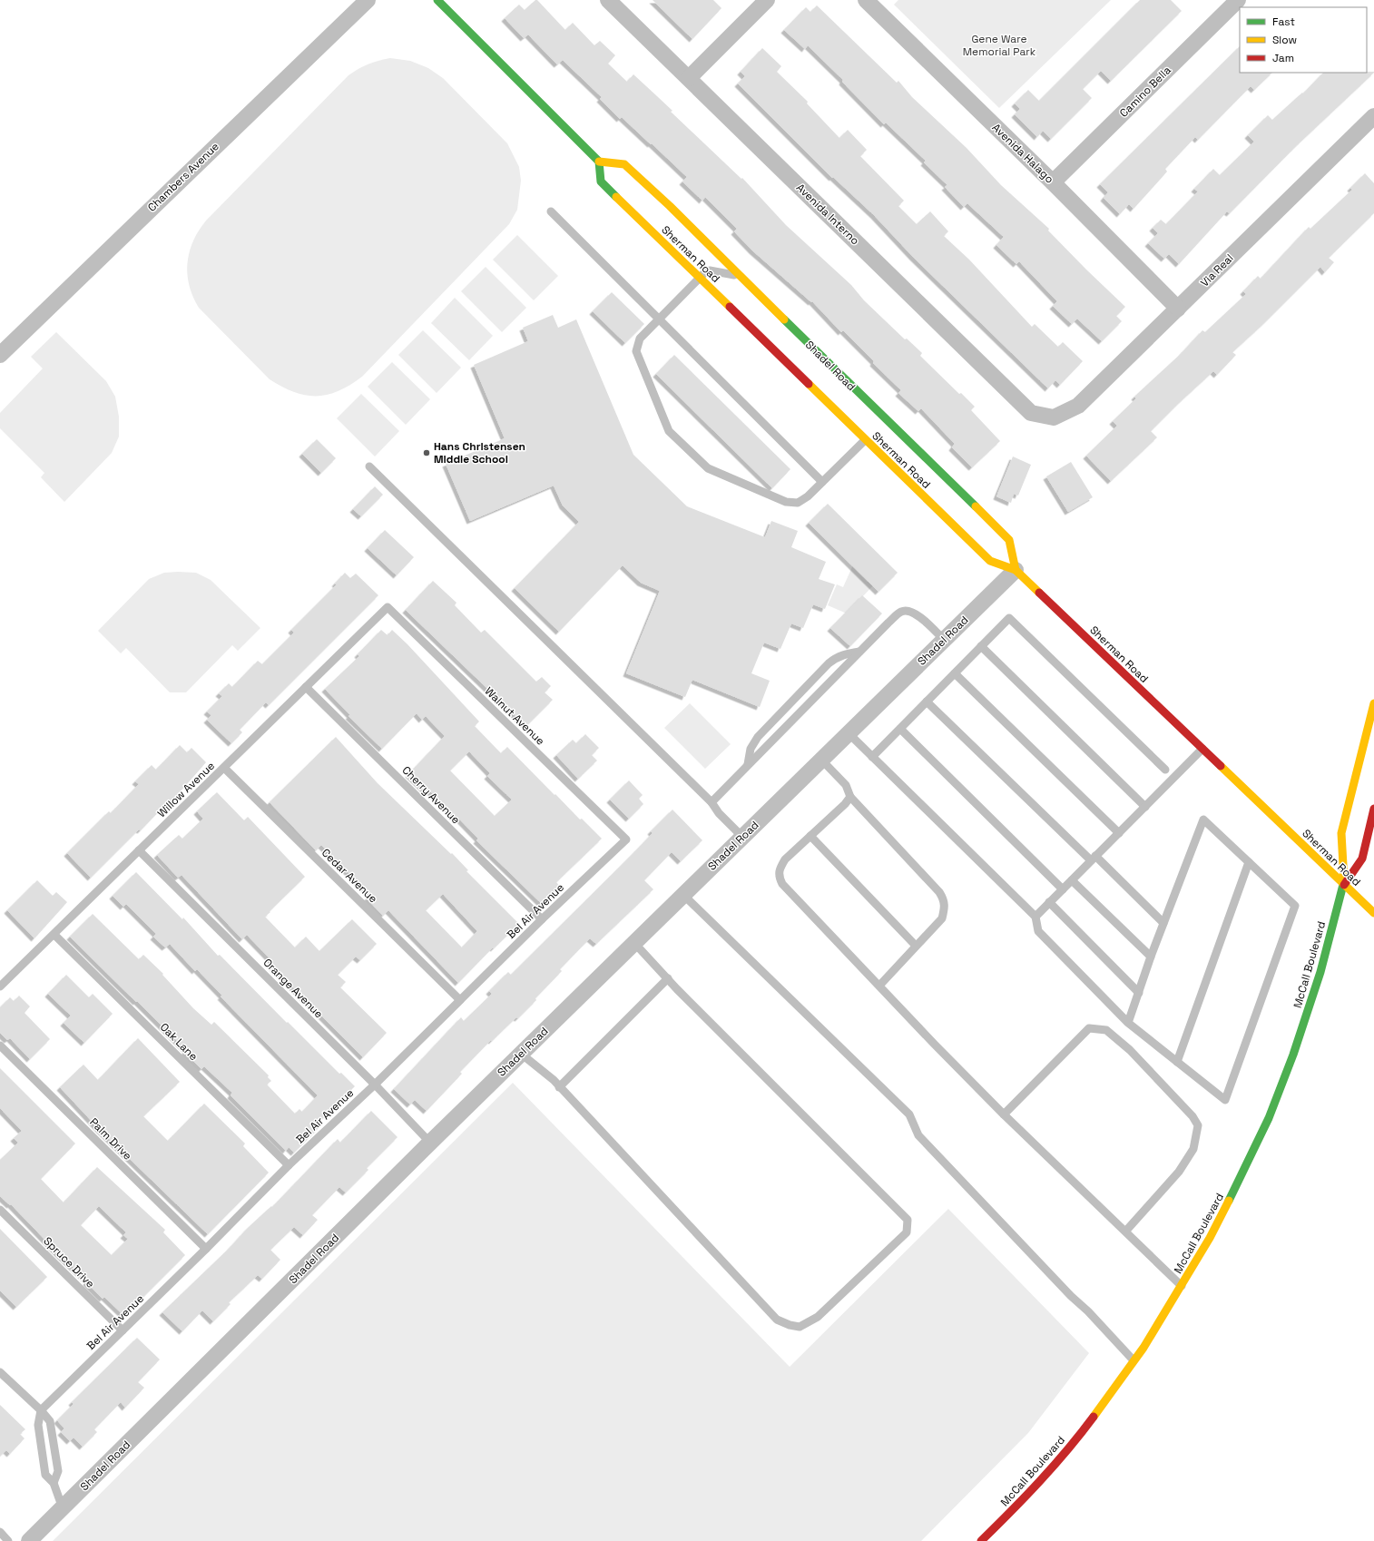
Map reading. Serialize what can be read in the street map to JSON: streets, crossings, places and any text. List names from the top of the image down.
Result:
{
  "streets": {
    "street": [
      "Camino Bella",
      "Avenida Halago",
      "Chambers Avenue",
      "Avenida Interno",
      "Sherman Road",
      "Via Real",
      "Shadel Road",
      "McCall Boulevard"
    ],
    "lane": [
      "Walnut Avenue",
      "Willow Avenue",
      "Cherry Avenue",
      "Cedar Avenue",
      "Bel Air Avenue",
      "Orange Avenue",
      "Oak Lane",
      "Palm Drive",
      "Spruce Drive"
    ]
  },
  "crossings": [
    ["Camino Bella", "Avenida Halago"],
    ["Avenida Halago", "Via Real"],
    ["Avenida Interno", "Via Real"],
    ["Sherman Road", "Shadel Road"],
    ["Sherman Road", "McCall Boulevard"],
    ["Shadel Road", "Orange Avenue"],
    ["Walnut Avenue", "Willow Avenue"],
    ["Walnut Avenue", "Bel Air Avenue"],
    ["Willow Avenue", "Cherry Avenue"],
    ["Willow Avenue", "Cedar Avenue"],
    ["Willow Avenue", "Orange Avenue"],
    ["Willow Avenue", "Oak Lane"],
    ["Cherry Avenue", "Bel Air Avenue"],
    ["Cedar Avenue", "Bel Air Avenue"],
    ["Bel Air Avenue", "Orange Avenue"],
    ["Bel Air Avenue", "Oak Lane"],
    ["Bel Air Avenue", "Palm Drive"],
    ["Bel Air Avenue", "Spruce Drive"]
  ],
  "parks": ["Gene Ware Memorial Park"],
  "places": ["Hans Christensen Middle School"],
  "legend": ["Fast", "Slow", "Jam"]
}
